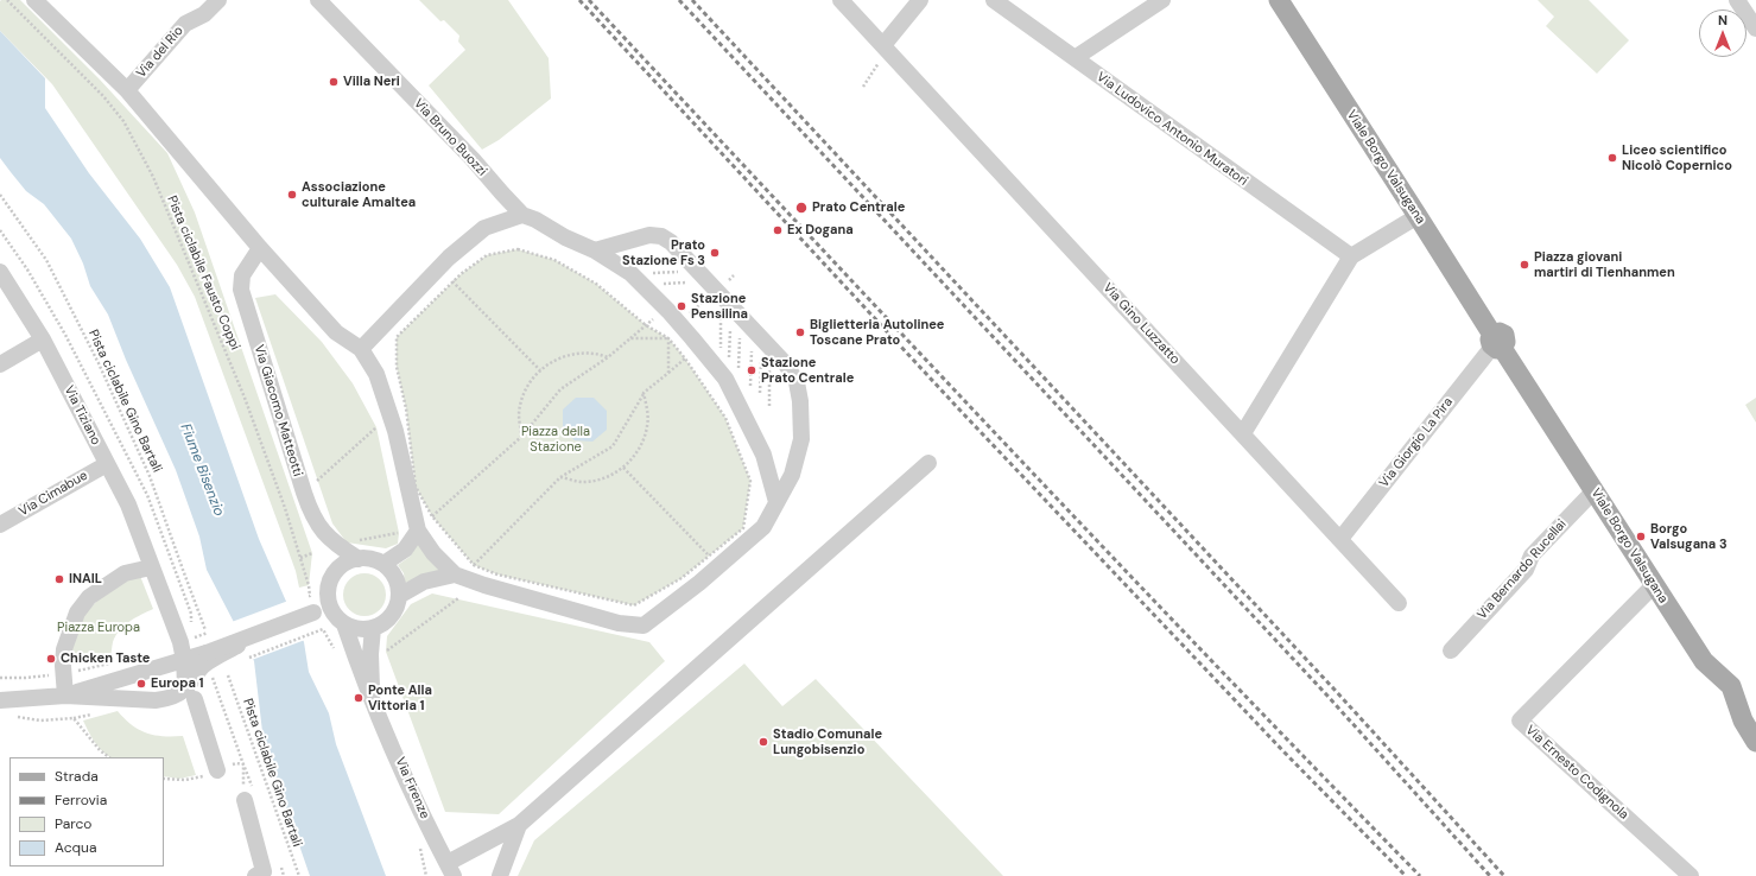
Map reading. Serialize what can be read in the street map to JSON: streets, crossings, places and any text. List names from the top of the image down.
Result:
{
  "streets": {
    "main road": ["Viale Borgo Valsugana"],
    "street": [
      "Via del Rio",
      "Via Ludovico Antonio Muratori",
      "Via Bruno Buozzi",
      "Via Gino Luzzatto",
      "Via Giacomo Matteotti",
      "Via Tiziano",
      "Via Giorgio La Pira",
      "Via Cimabue",
      "Via Bernardo Rucellai",
      "Via Ernesto Codignola",
      "Via Firenze"
    ],
    "path": ["Pista ciclabile Fausto Coppi", "Pista ciclabile Gino Bartali"]
  },
  "crossings": [
    ["Viale Borgo Valsugana", "Via Giorgio La Pira"],
    ["Viale Borgo Valsugana", "Via Bernardo Rucellai"],
    ["Viale Borgo Valsugana", "Via Ernesto Codignola"],
    ["Via Gino Luzzatto", "Via Giorgio La Pira"],
    ["Via Giacomo Matteotti", "Via Firenze"],
    ["Via Tiziano", "Via Cimabue"]
  ],
  "water": ["Fiume Bisenzio"],
  "parks": ["Piazza della Stazione", "Piazza Europa"],
  "places": [
    "Villa Neri",
    "Liceo scientifico Nicolò Copernico",
    "Associazione culturale Amaltea",
    "Prato Centrale",
    "Ex Dogana",
    "Prato Stazione Fs 3",
    "Piazza giovani martiri di Tienhanmen",
    "Stazione Pensilina",
    "Biglietteria Autolinee Toscane Prato",
    "Stazione Prato Centrale",
    "Borgo Valsugana 3",
    "INAIL",
    "Chicken Taste",
    "Europa 1",
    "Ponte Alla Vittoria 1",
    "Stadio Comunale Lungobisenzio"
  ],
  "legend": [
    "Strada",
    "Ferrovia",
    "Parco",
    "Acqua"
  ],
  "north": "top"
}
